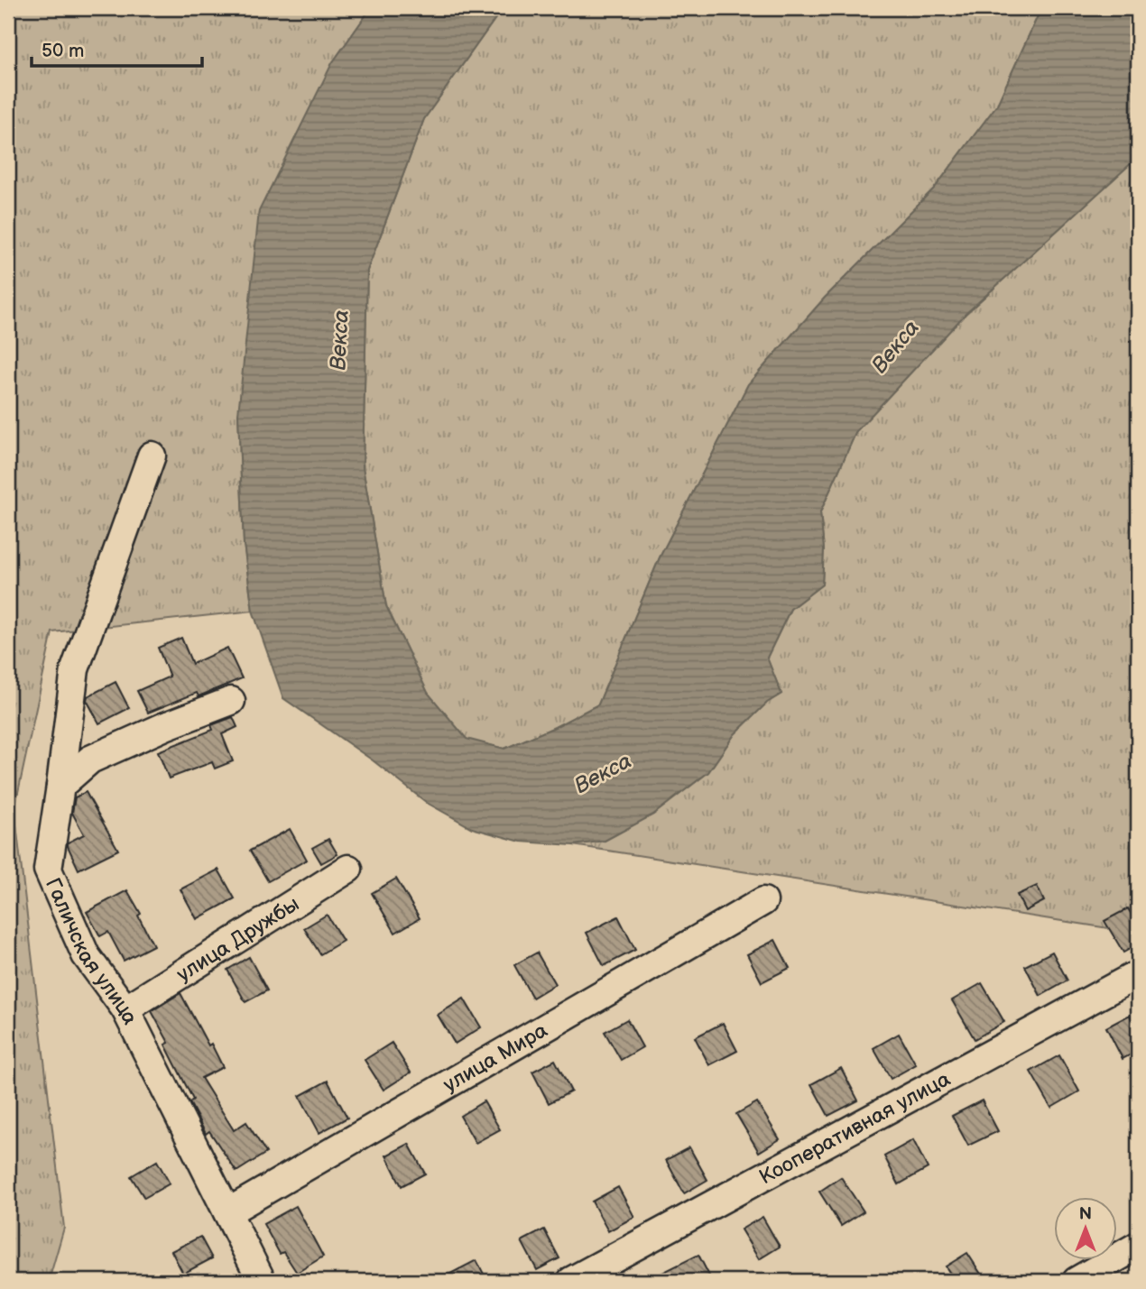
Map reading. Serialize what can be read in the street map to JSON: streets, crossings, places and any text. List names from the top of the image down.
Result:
{
  "streets": {
    "street": [
      "улица Дружбы",
      "Галичская улица",
      "улица Мира",
      "Кооперативная улица"
    ]
  },
  "crossings": [
    ["улица Дружбы", "Галичская улица"],
    ["Галичская улица", "улица Мира"]
  ],
  "water": ["Векса"],
  "scale_bar": "50 m",
  "north": "top"
}
